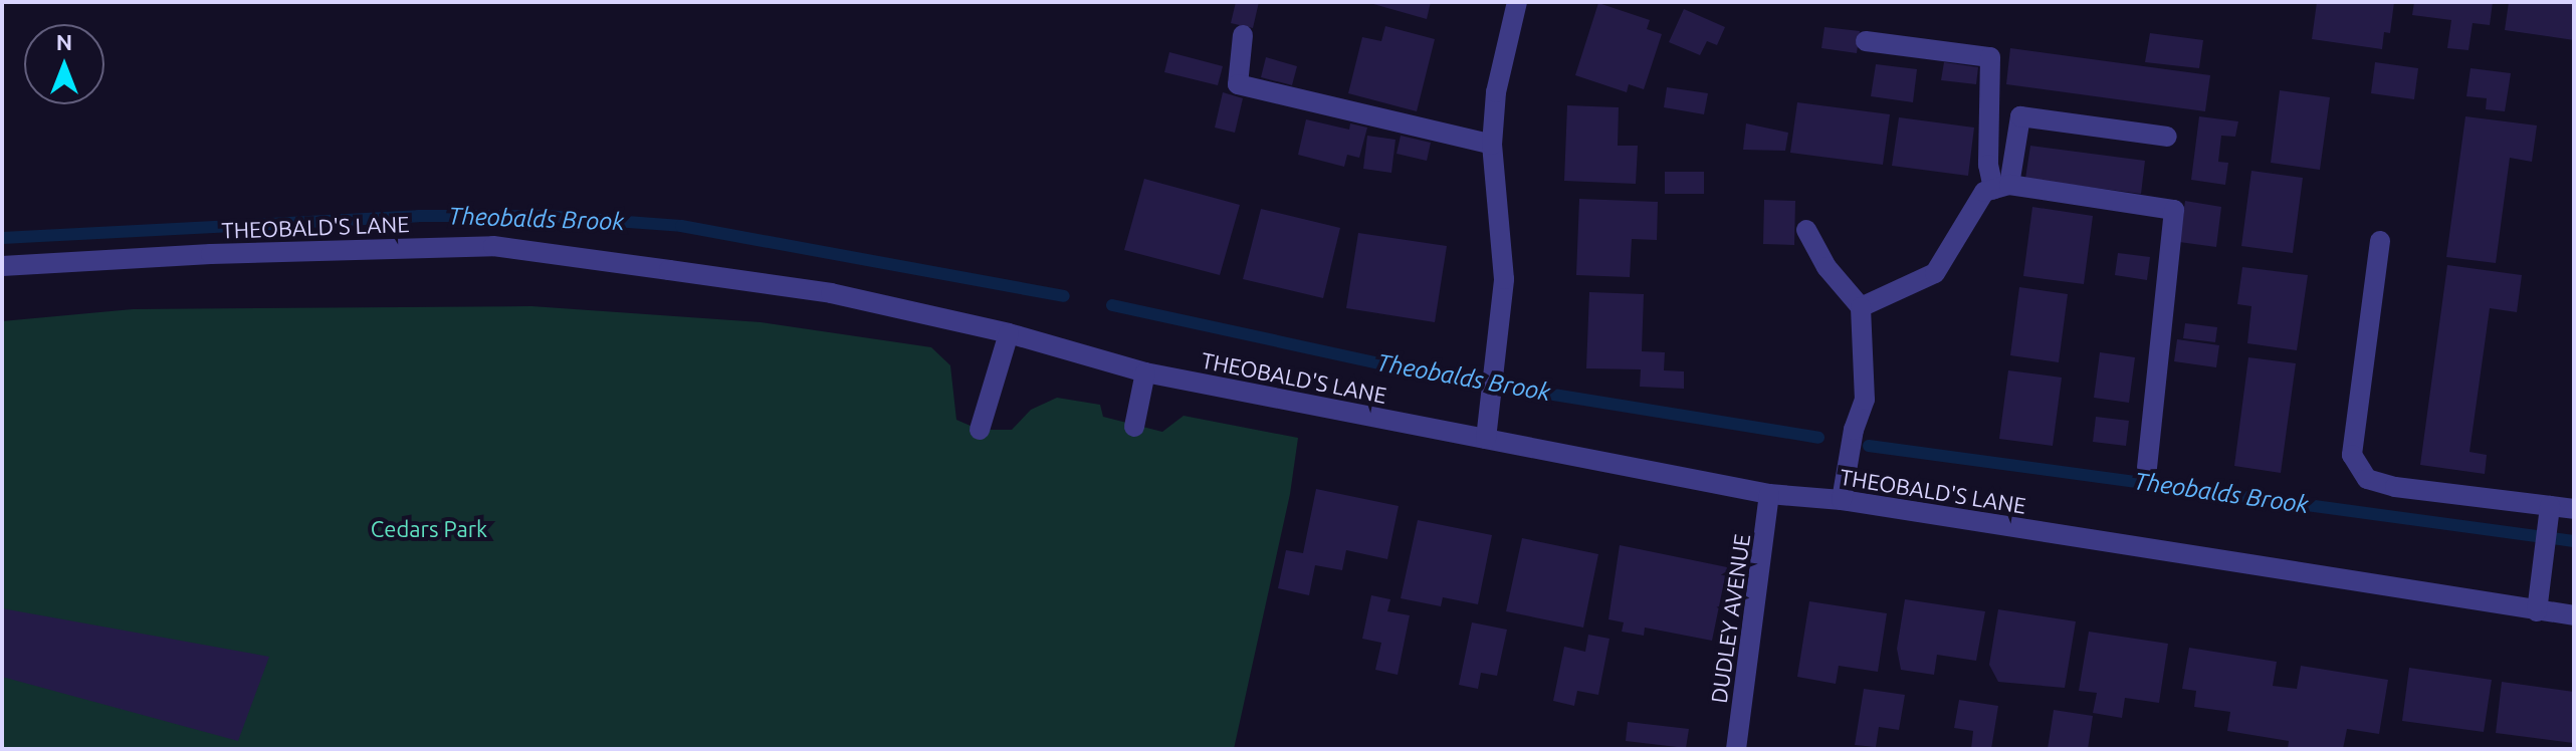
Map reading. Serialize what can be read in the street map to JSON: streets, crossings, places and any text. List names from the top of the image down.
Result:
{
  "streets": {
    "street": ["THEOBALD'S LANE", "DUDLEY AVENUE"]
  },
  "crossings": [
    ["THEOBALD'S LANE", "DUDLEY AVENUE"]
  ],
  "water": ["Theobalds Brook"],
  "parks": ["Cedars Park"],
  "north": "top"
}
